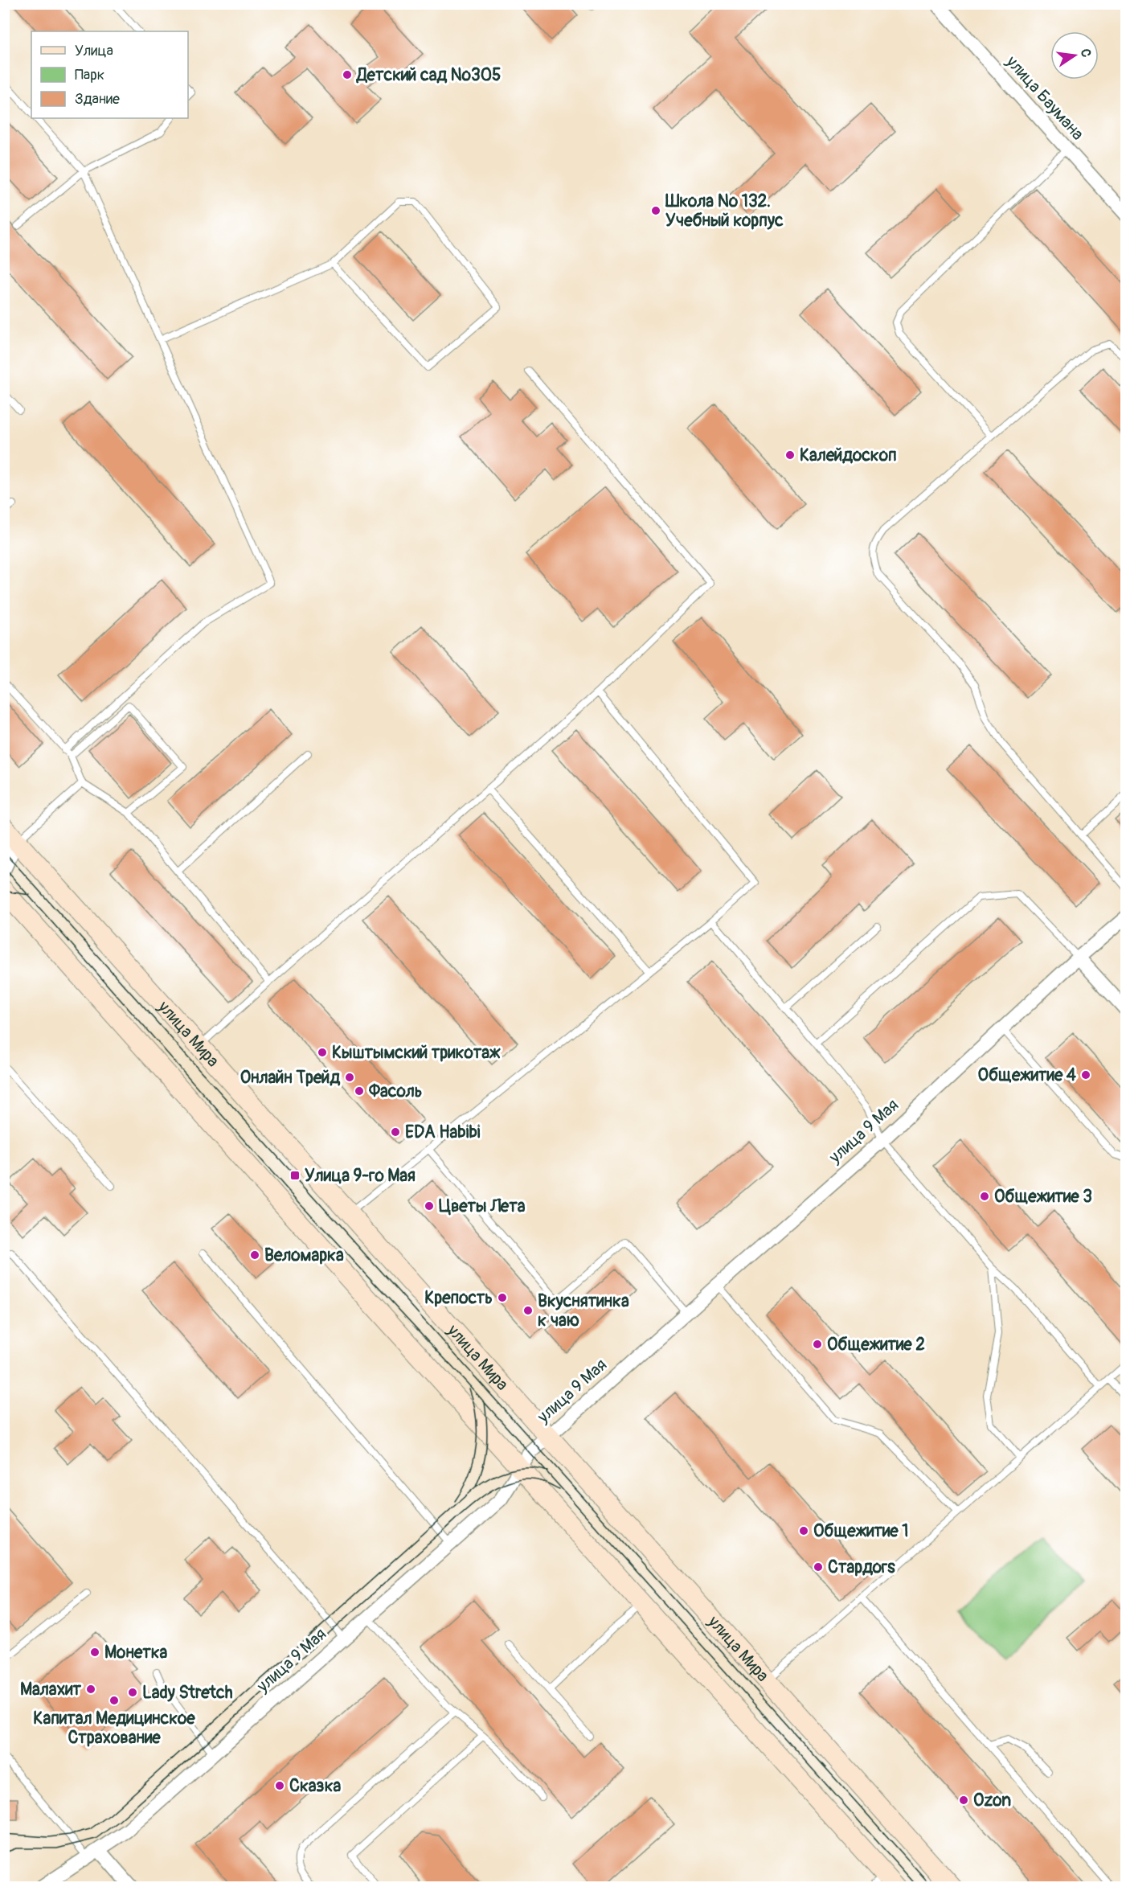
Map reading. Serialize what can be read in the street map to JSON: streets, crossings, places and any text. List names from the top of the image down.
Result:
{
  "streets": {
    "main road": ["улица Мира"],
    "street": ["улица Баумана", "улица 9 Мая"]
  },
  "crossings": [
    ["улица Мира", "улица 9 Мая"]
  ],
  "places": {
    "other": [
      "Детский сад №305",
      "Школа № 132. Учебный корпус",
      "Калейдоскоп",
      "Кыштымский трикотаж",
      "Общежитие 4",
      "Онлайн Трейд",
      "Фасоль",
      "EDA Habibi",
      "Общежитие 3",
      "Цветы Лета",
      "Веломарка",
      "Крепость",
      "Вкуснятинка к чаю",
      "Общежитие 2",
      "Общежитие 1",
      "Стардогs",
      "Монетка",
      "Малахит",
      "Lady Stretch",
      "Капитал Медицинское Страхование",
      "Сказка",
      "Ozon"
    ],
    "transit": ["Улица 9-го Мая"]
  },
  "legend": ["Улица", "Парк", "Здание"],
  "north": "right"
}
